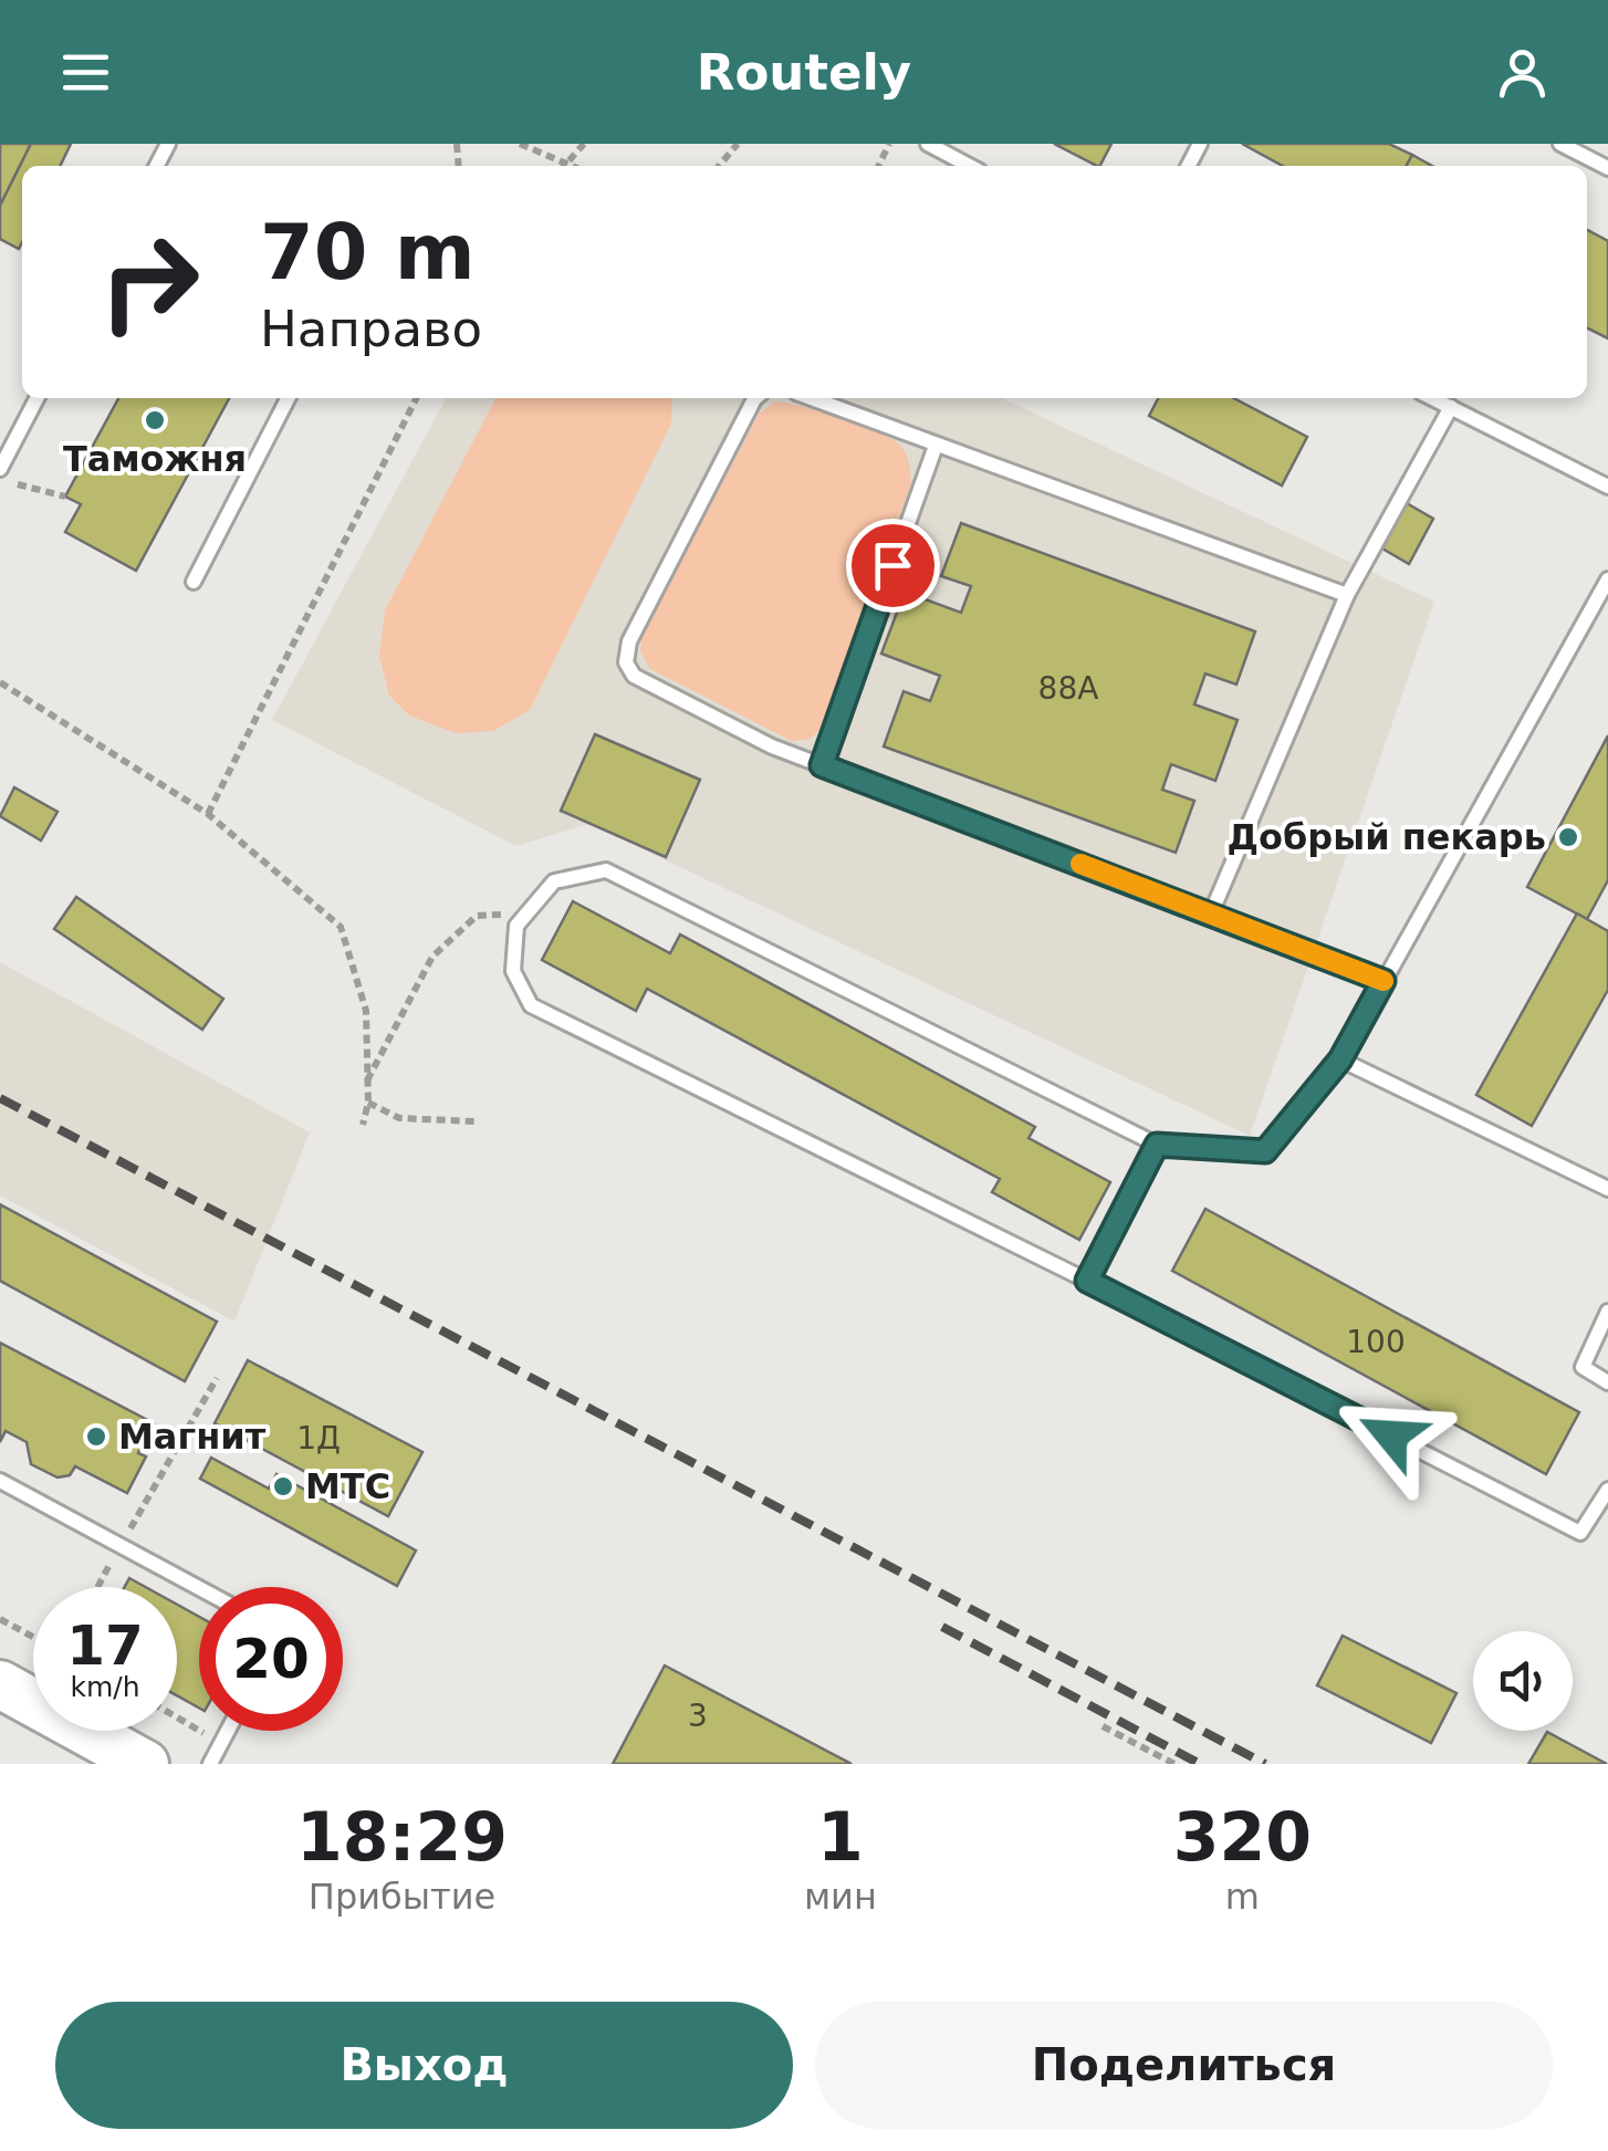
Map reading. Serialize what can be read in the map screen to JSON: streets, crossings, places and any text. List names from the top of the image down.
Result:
{
  "places": [
    "Таможня",
    "Добрый пекарь",
    "Магнит",
    "МТС"
  ],
  "house_numbers": [
    "88А",
    "100",
    "1Д",
    "3"
  ],
  "page": {
    "header": "Routely",
    "turn": ["70 m", "Направо"],
    "speed": "17 km/h",
    "limit": "20",
    "eta": [
      "18:29",
      "Прибытие",
      "1",
      "мин",
      "320",
      "m"
    ],
    "buttons": ["Выход", "Поделиться"]
  }
}
